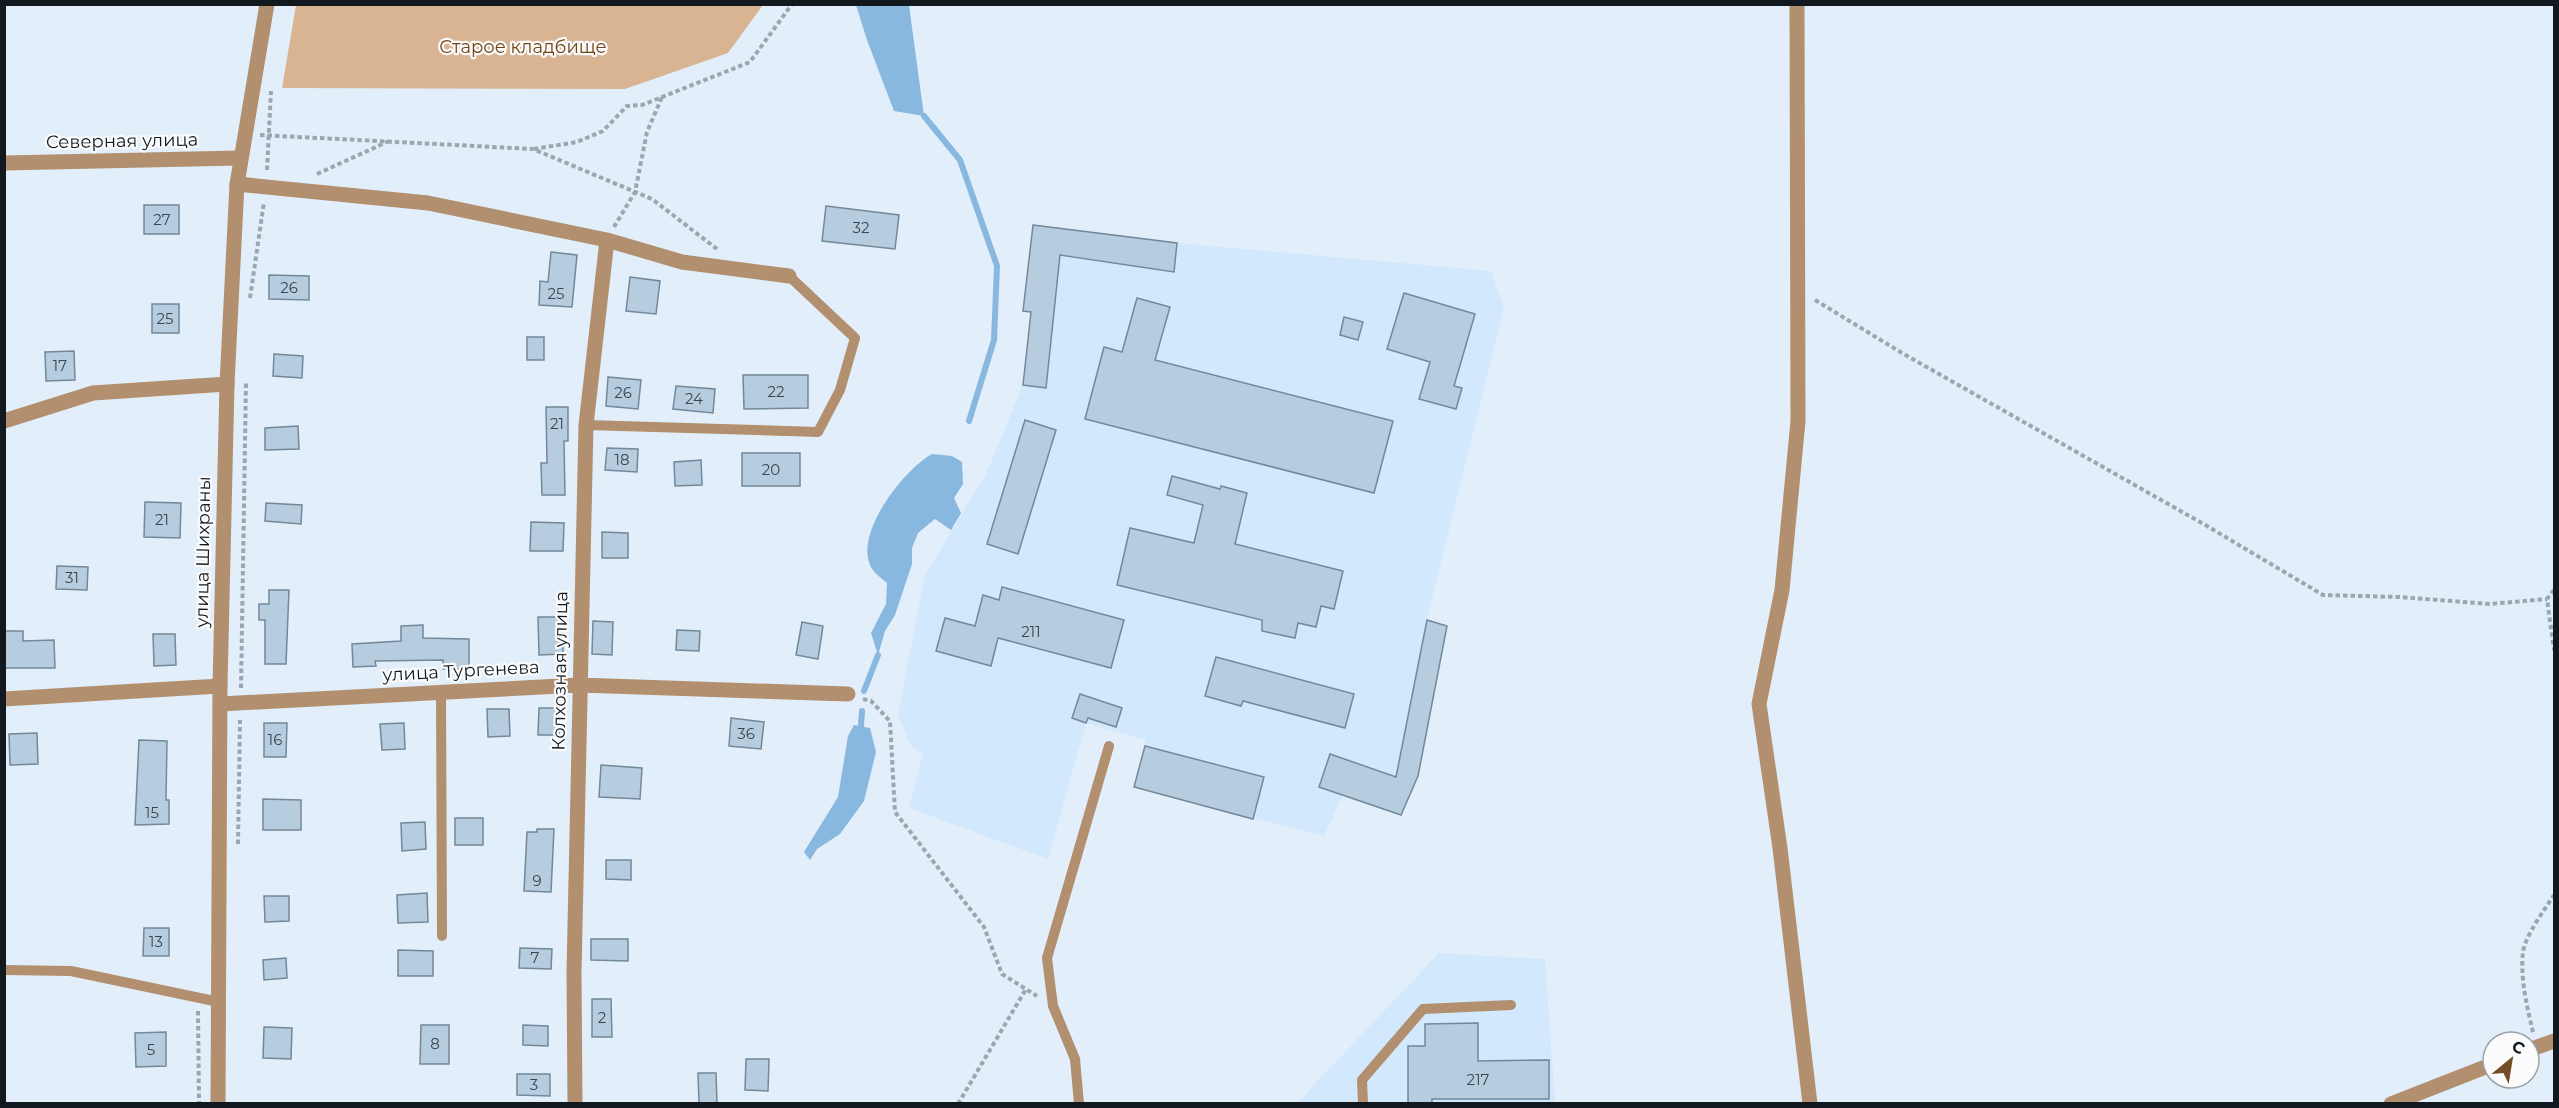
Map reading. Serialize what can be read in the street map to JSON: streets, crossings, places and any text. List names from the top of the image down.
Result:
{
  "streets": {
    "street": [
      "Северная улица",
      "улица Шихраны",
      "улица Тургенева",
      "Колхозная улица"
    ]
  },
  "crossings": [
    ["Северная улица", "улица Шихраны"],
    ["улица Шихраны", "улица Тургенева"],
    ["улица Тургенева", "Колхозная улица"]
  ],
  "parks": ["Старое кладбище"],
  "house_numbers": [
    "27",
    "32",
    "26",
    "25",
    "25",
    "17",
    "22",
    "26",
    "24",
    "21",
    "18",
    "20",
    "21",
    "31",
    "211",
    "36",
    "16",
    "15",
    "9",
    "13",
    "7",
    "2",
    "8",
    "5",
    "217",
    "3"
  ],
  "north": "top right"
}
